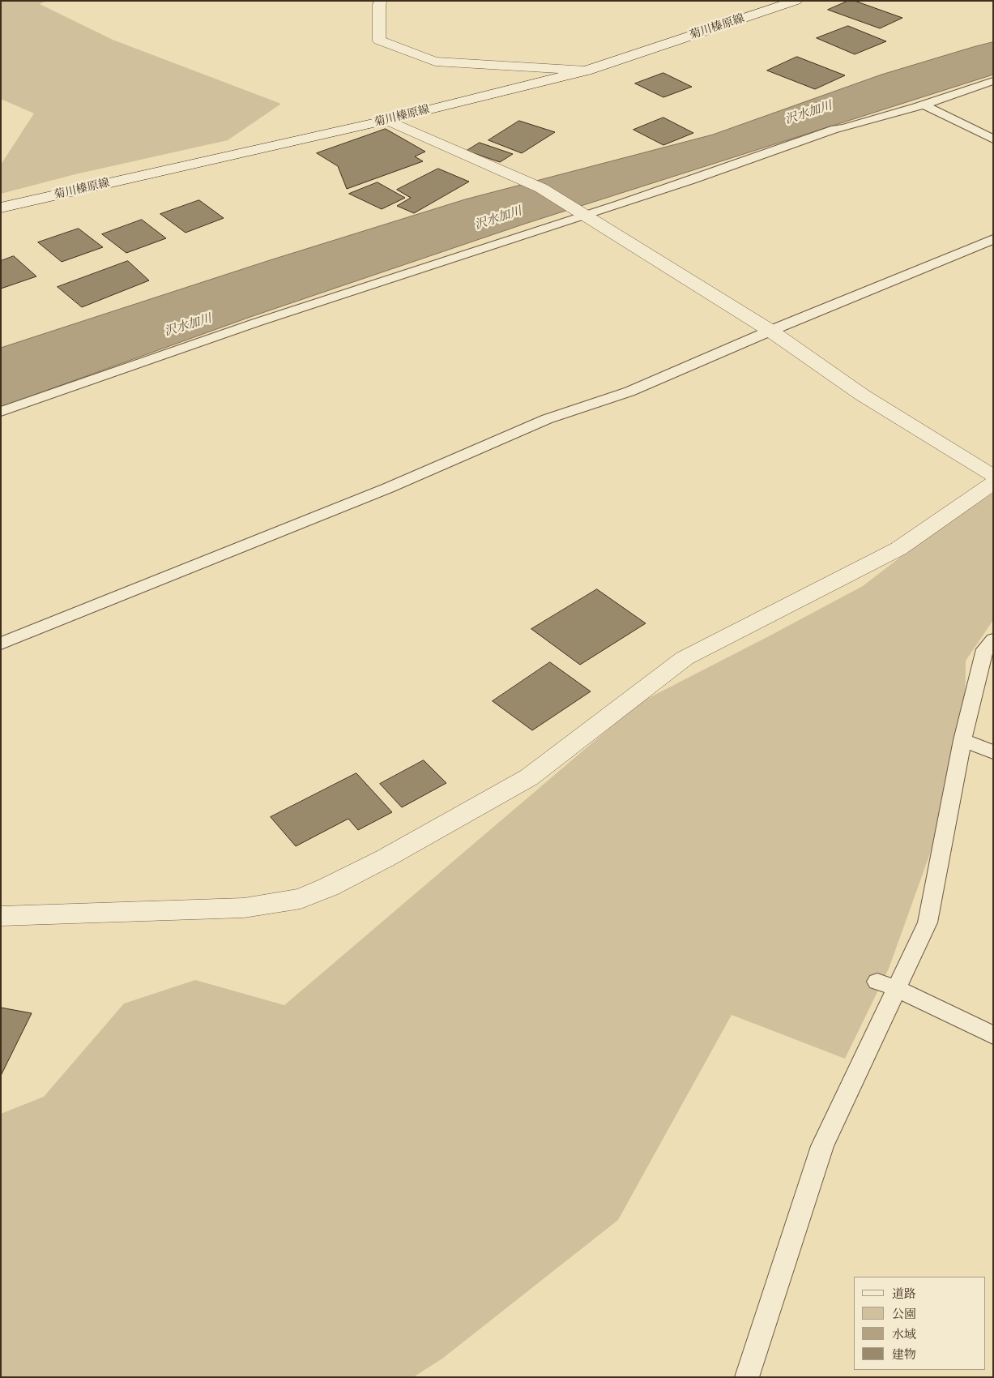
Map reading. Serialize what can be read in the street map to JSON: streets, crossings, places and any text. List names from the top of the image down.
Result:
{
  "streets": {
    "street": ["菊川榛原線"]
  },
  "water": ["沢水加川"],
  "legend": [
    "道路",
    "公園",
    "水域",
    "建物"
  ]
}
